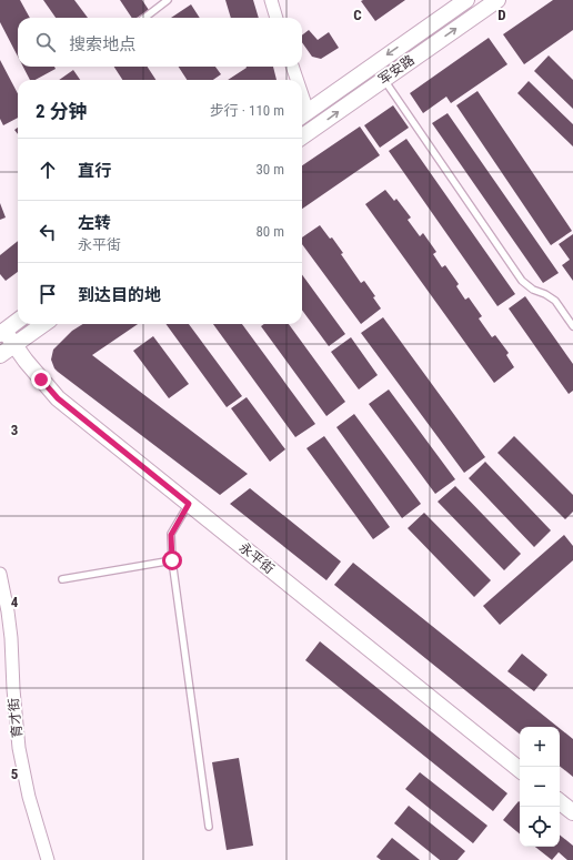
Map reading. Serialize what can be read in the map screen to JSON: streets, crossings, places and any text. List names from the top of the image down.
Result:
{
  "streets": {
    "street": ["军安路", "永平街", "育才街"]
  },
  "page": {
    "search": "搜索地点",
    "heading": ["2 分钟", "步行 · 110 m"],
    "list": [
      ["直行", "30 m"],
      ["左转", "永平街", "80 m"],
      "到达目的地"
    ],
    "map_buttons": ["+", "−"]
  },
  "grid": {
    "columns": ["C", "D"],
    "rows": ["3", "4", "5"]
  }
}
